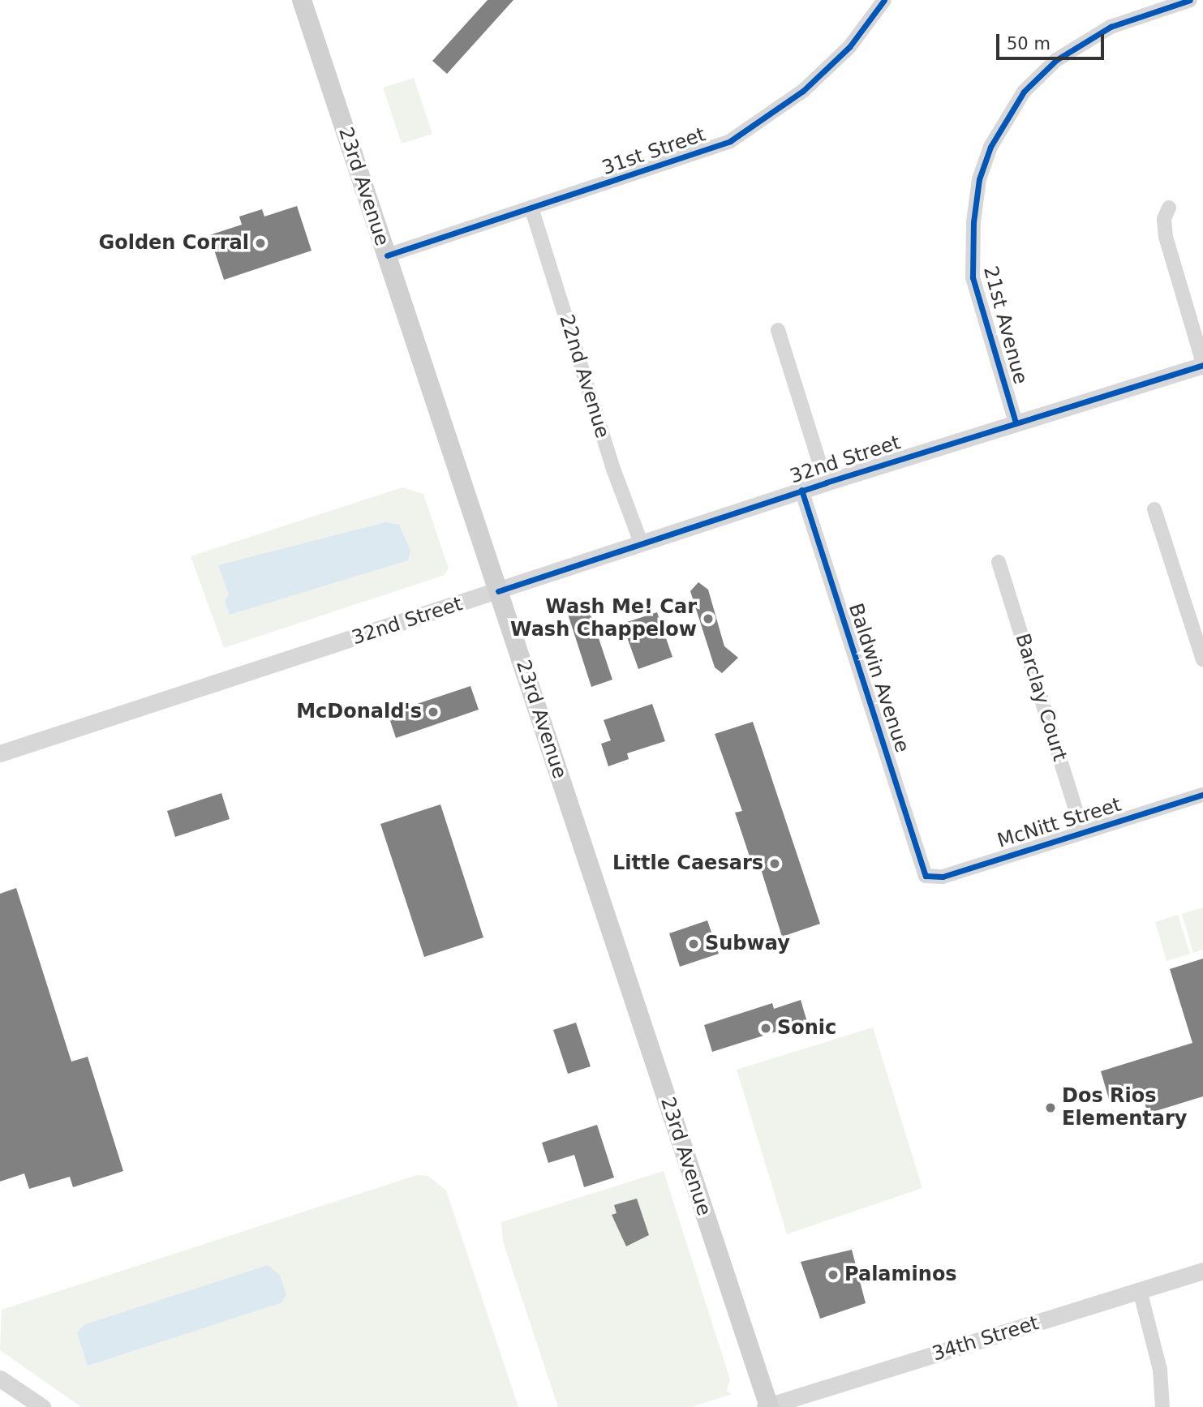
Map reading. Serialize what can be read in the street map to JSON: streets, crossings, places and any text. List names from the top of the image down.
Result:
{
  "streets": {
    "main road": ["23rd Avenue"],
    "street": [
      "31st Street",
      "21st Avenue",
      "22nd Avenue",
      "32nd Street",
      "Baldwin Avenue",
      "Barclay Court",
      "McNitt Street",
      "34th Street"
    ]
  },
  "crossings": [
    ["31st Street", "23rd Avenue"],
    ["31st Street", "22nd Avenue"],
    ["23rd Avenue", "32nd Street"],
    ["23rd Avenue", "34th Street"],
    ["21st Avenue", "32nd Street"],
    ["22nd Avenue", "32nd Street"],
    ["32nd Street", "Baldwin Avenue"],
    ["Baldwin Avenue", "McNitt Street"],
    ["Barclay Court", "McNitt Street"]
  ],
  "places": [
    "Golden Corral",
    "Wash Me! Car Wash Chappelow",
    "McDonald's",
    "Little Caesars",
    "Subway",
    "Sonic",
    "Dos Rios Elementary",
    "Palaminos"
  ],
  "scale_bar": "50 m"
}
